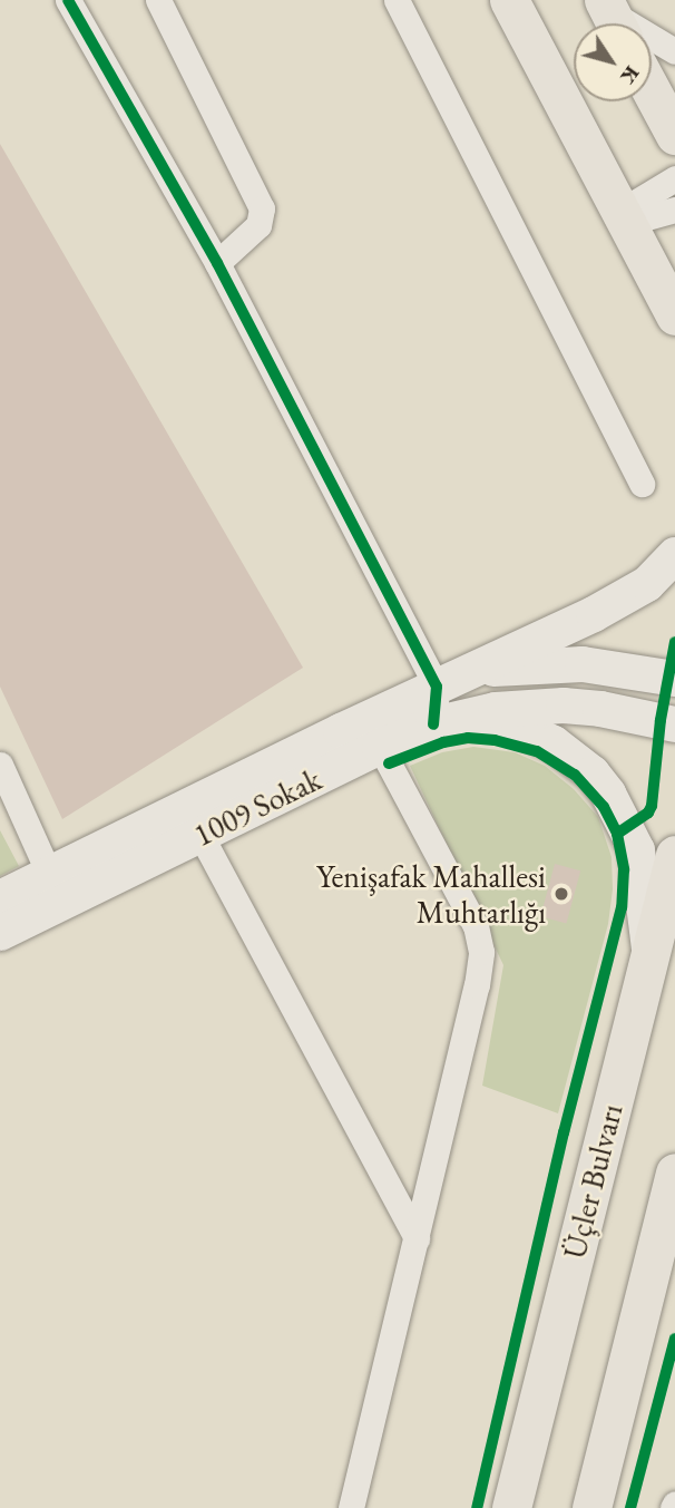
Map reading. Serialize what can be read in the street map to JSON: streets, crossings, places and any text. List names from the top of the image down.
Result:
{
  "streets": {
    "main road": ["Üçler Bulvarı"],
    "street": ["1009 Sokak"]
  },
  "places": ["Yenişafak Mahallesi Muhtarlığı"],
  "north": "bottom right"
}
